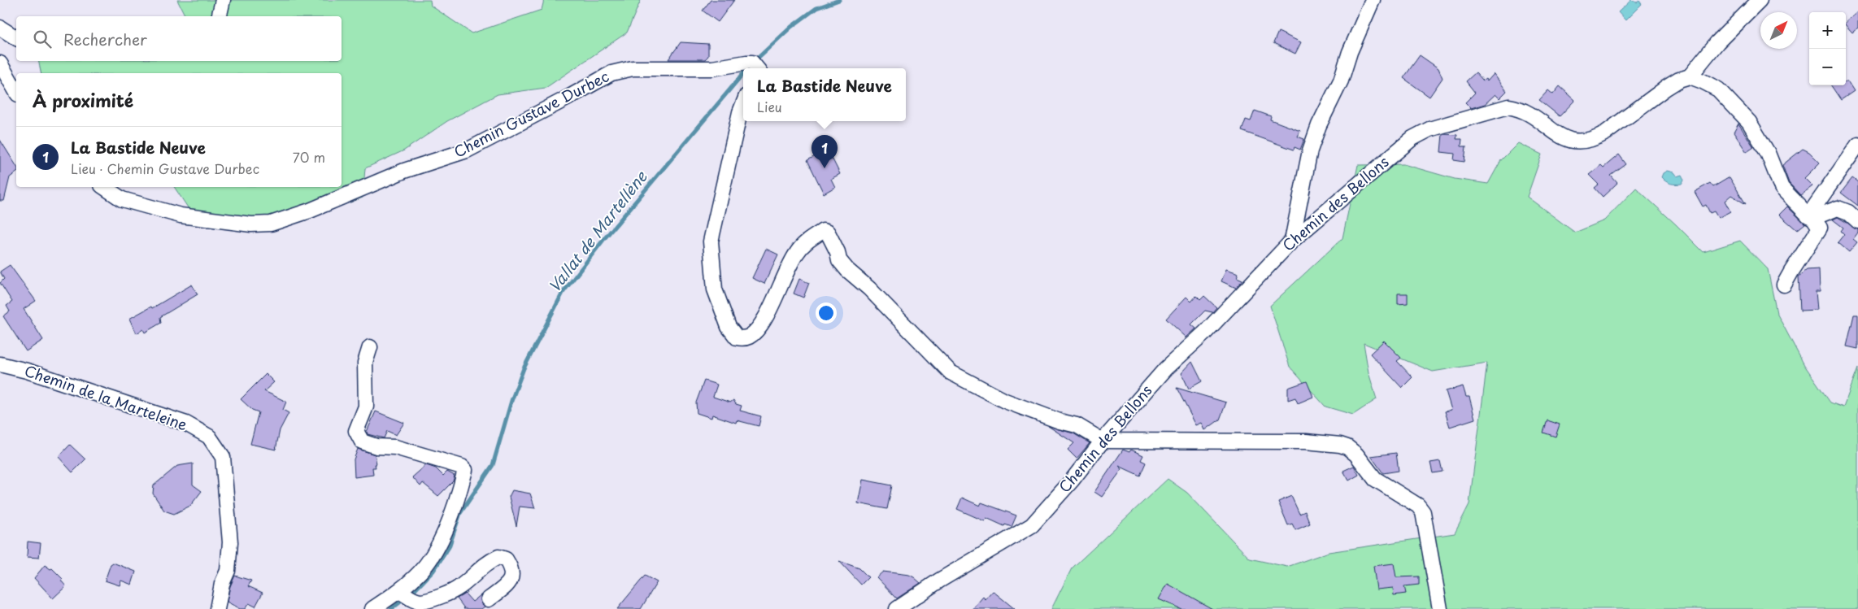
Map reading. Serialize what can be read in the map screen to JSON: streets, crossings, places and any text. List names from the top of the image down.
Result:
{
  "streets": {
    "street": ["Chemin Gustave Durbec", "Chemin des Bellons", "Chemin de la Marteleine"]
  },
  "water": ["Vallat de Martellène"],
  "north": "top right",
  "page": {
    "map_buttons": ["+", "−"],
    "search": "Rechercher",
    "popup": ["La Bastide Neuve", "Lieu"],
    "heading": "À proximité",
    "list": [
      {
        "mark": "1",
        "name": "La Bastide Neuve",
        "note": "Lieu · Chemin Gustave Durbec",
        "value": "70 m"
      }
    ],
    "pins": "1"
  }
}
